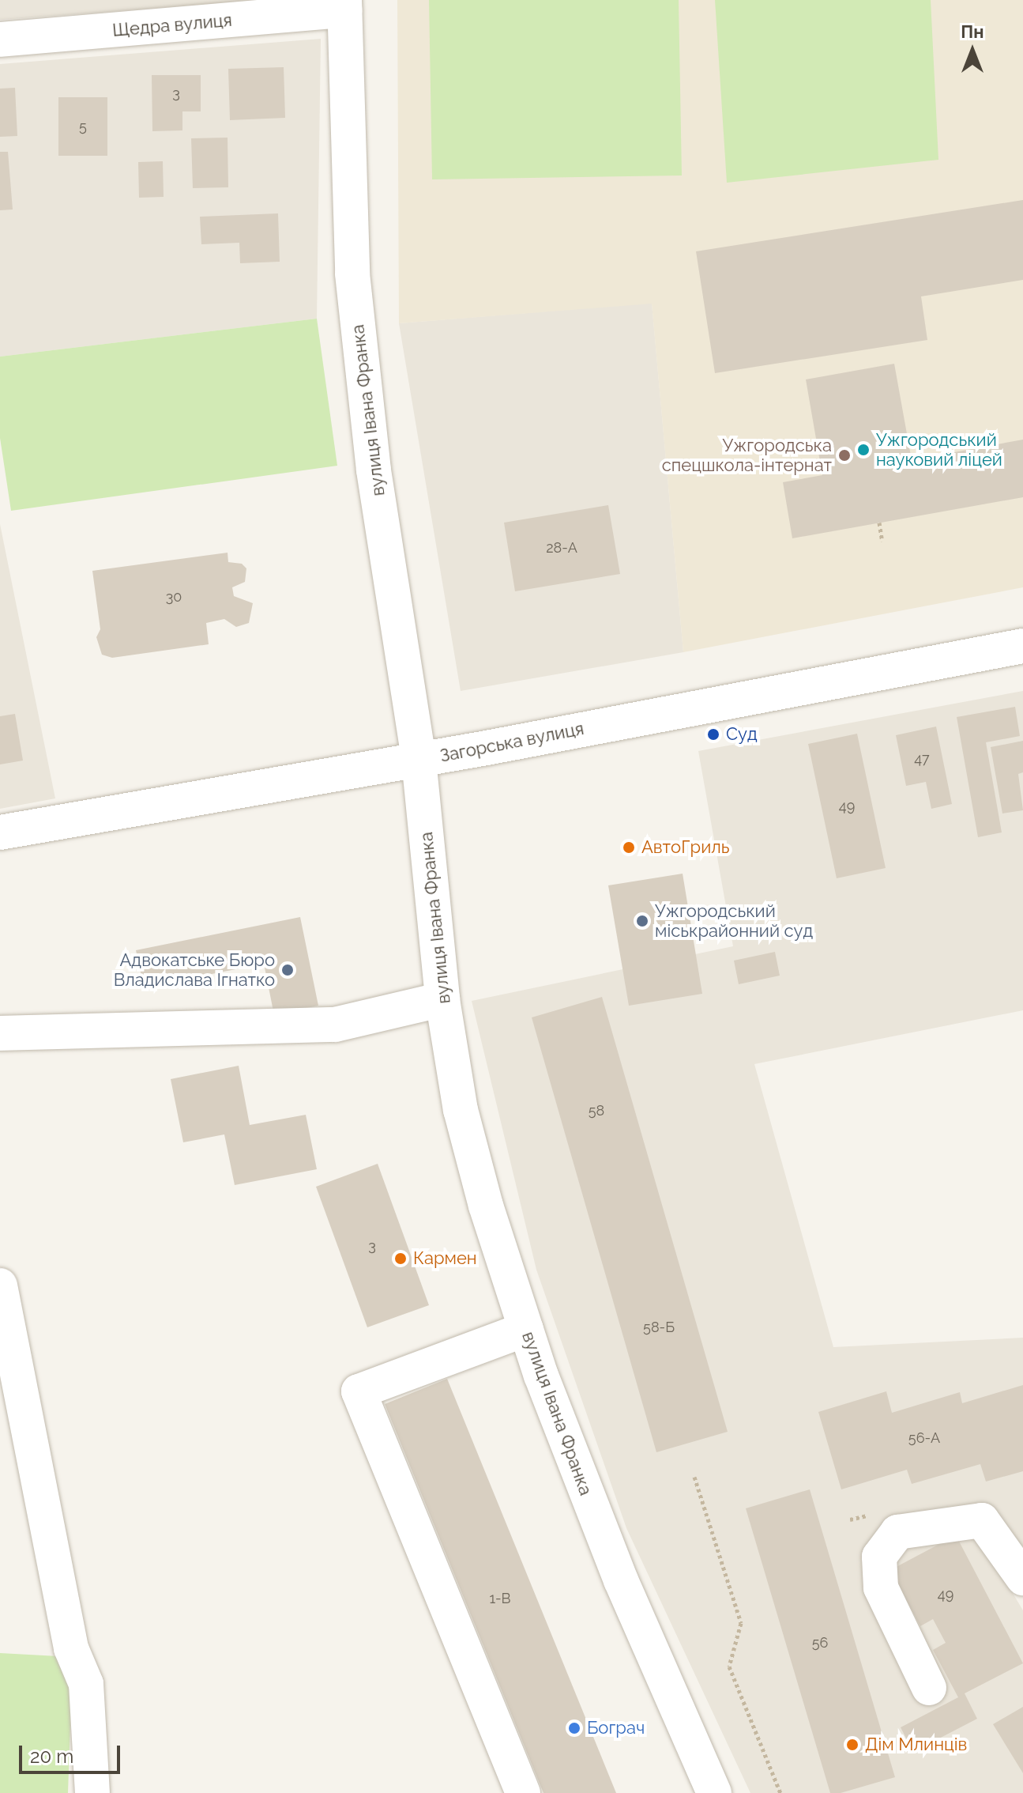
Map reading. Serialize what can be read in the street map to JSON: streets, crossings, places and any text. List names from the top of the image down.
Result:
{
  "streets": {
    "street": ["Щедра вулиця", "вулиця Івана Франка", "Загорська вулиця"]
  },
  "crossings": [
    ["Щедра вулиця", "вулиця Івана Франка"],
    ["вулиця Івана Франка", "Загорська вулиця"]
  ],
  "places": [
    "Ужгородський науковий ліцей",
    "Ужгородська спецшкола-інтернат",
    "Суд",
    "АвтоГриль",
    "Ужгородський міськрайонний суд",
    "Адвокатське Бюро Владислава Ігнатко",
    "Кармен",
    "Бограч",
    "Дім Млинців"
  ],
  "house_numbers": [
    "3",
    "5",
    "28-А",
    "30",
    "47",
    "49",
    "58",
    "3",
    "58-Б",
    "56-А",
    "49",
    "1-В",
    "56"
  ],
  "scale_bar": "20 m",
  "north": "top"
}
